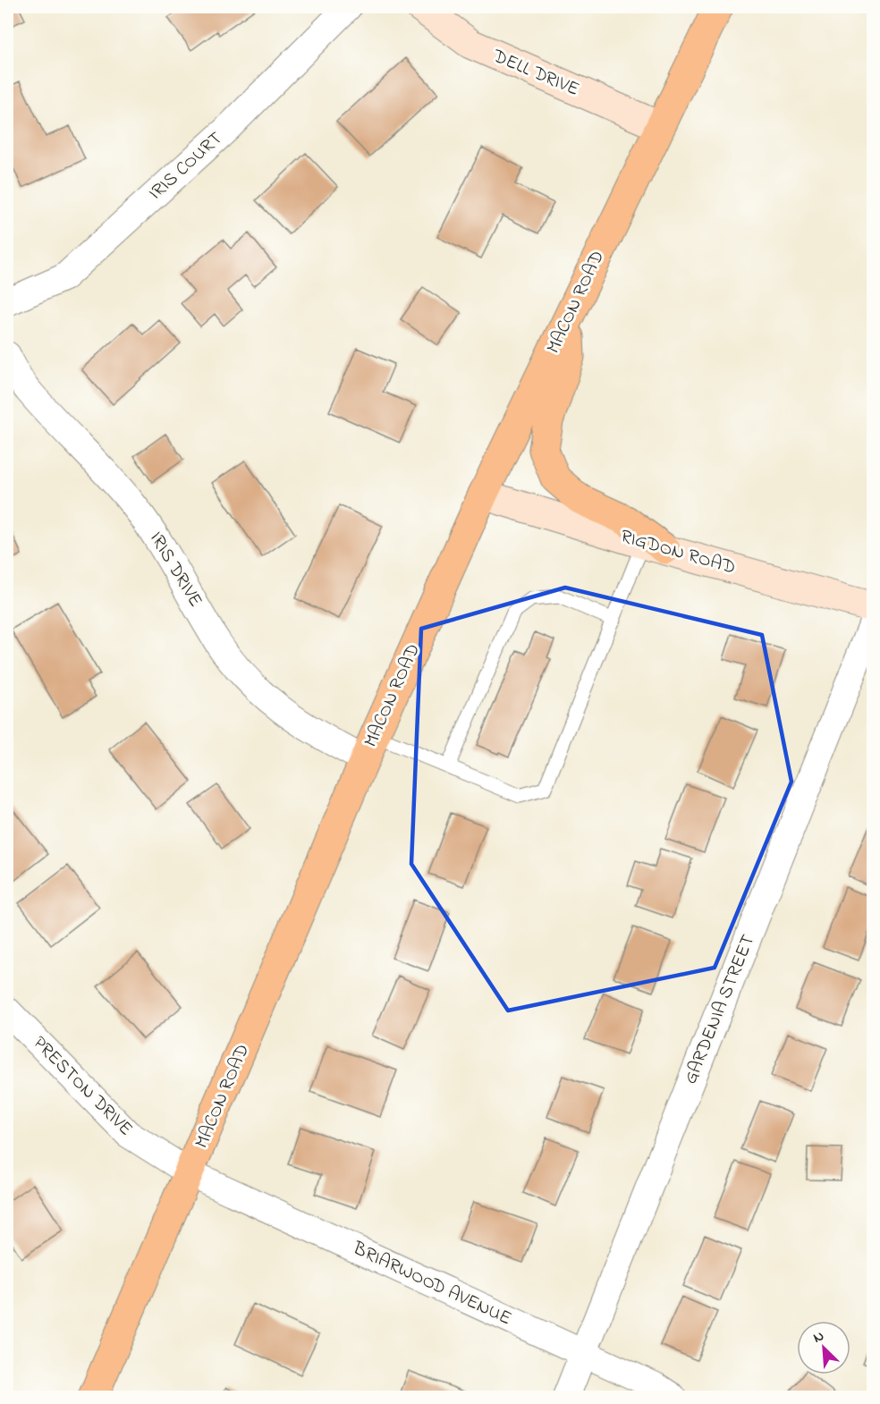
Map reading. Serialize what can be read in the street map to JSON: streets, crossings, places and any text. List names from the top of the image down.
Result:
{
  "streets": {
    "main road": ["MACON ROAD"],
    "street": [
      "DELL DRIVE",
      "IRIS COURT",
      "RIGDON ROAD",
      "IRIS DRIVE",
      "GARDENIA STREET",
      "PRESTON DRIVE",
      "BRIARWOOD AVENUE"
    ]
  },
  "crossings": [
    ["DELL DRIVE", "MACON ROAD"],
    ["MACON ROAD", "RIGDON ROAD"],
    ["MACON ROAD", "IRIS DRIVE"],
    ["MACON ROAD", "PRESTON DRIVE"],
    ["MACON ROAD", "BRIARWOOD AVENUE"],
    ["GARDENIA STREET", "BRIARWOOD AVENUE"],
    ["PRESTON DRIVE", "BRIARWOOD AVENUE"]
  ],
  "north": "top left"
}
